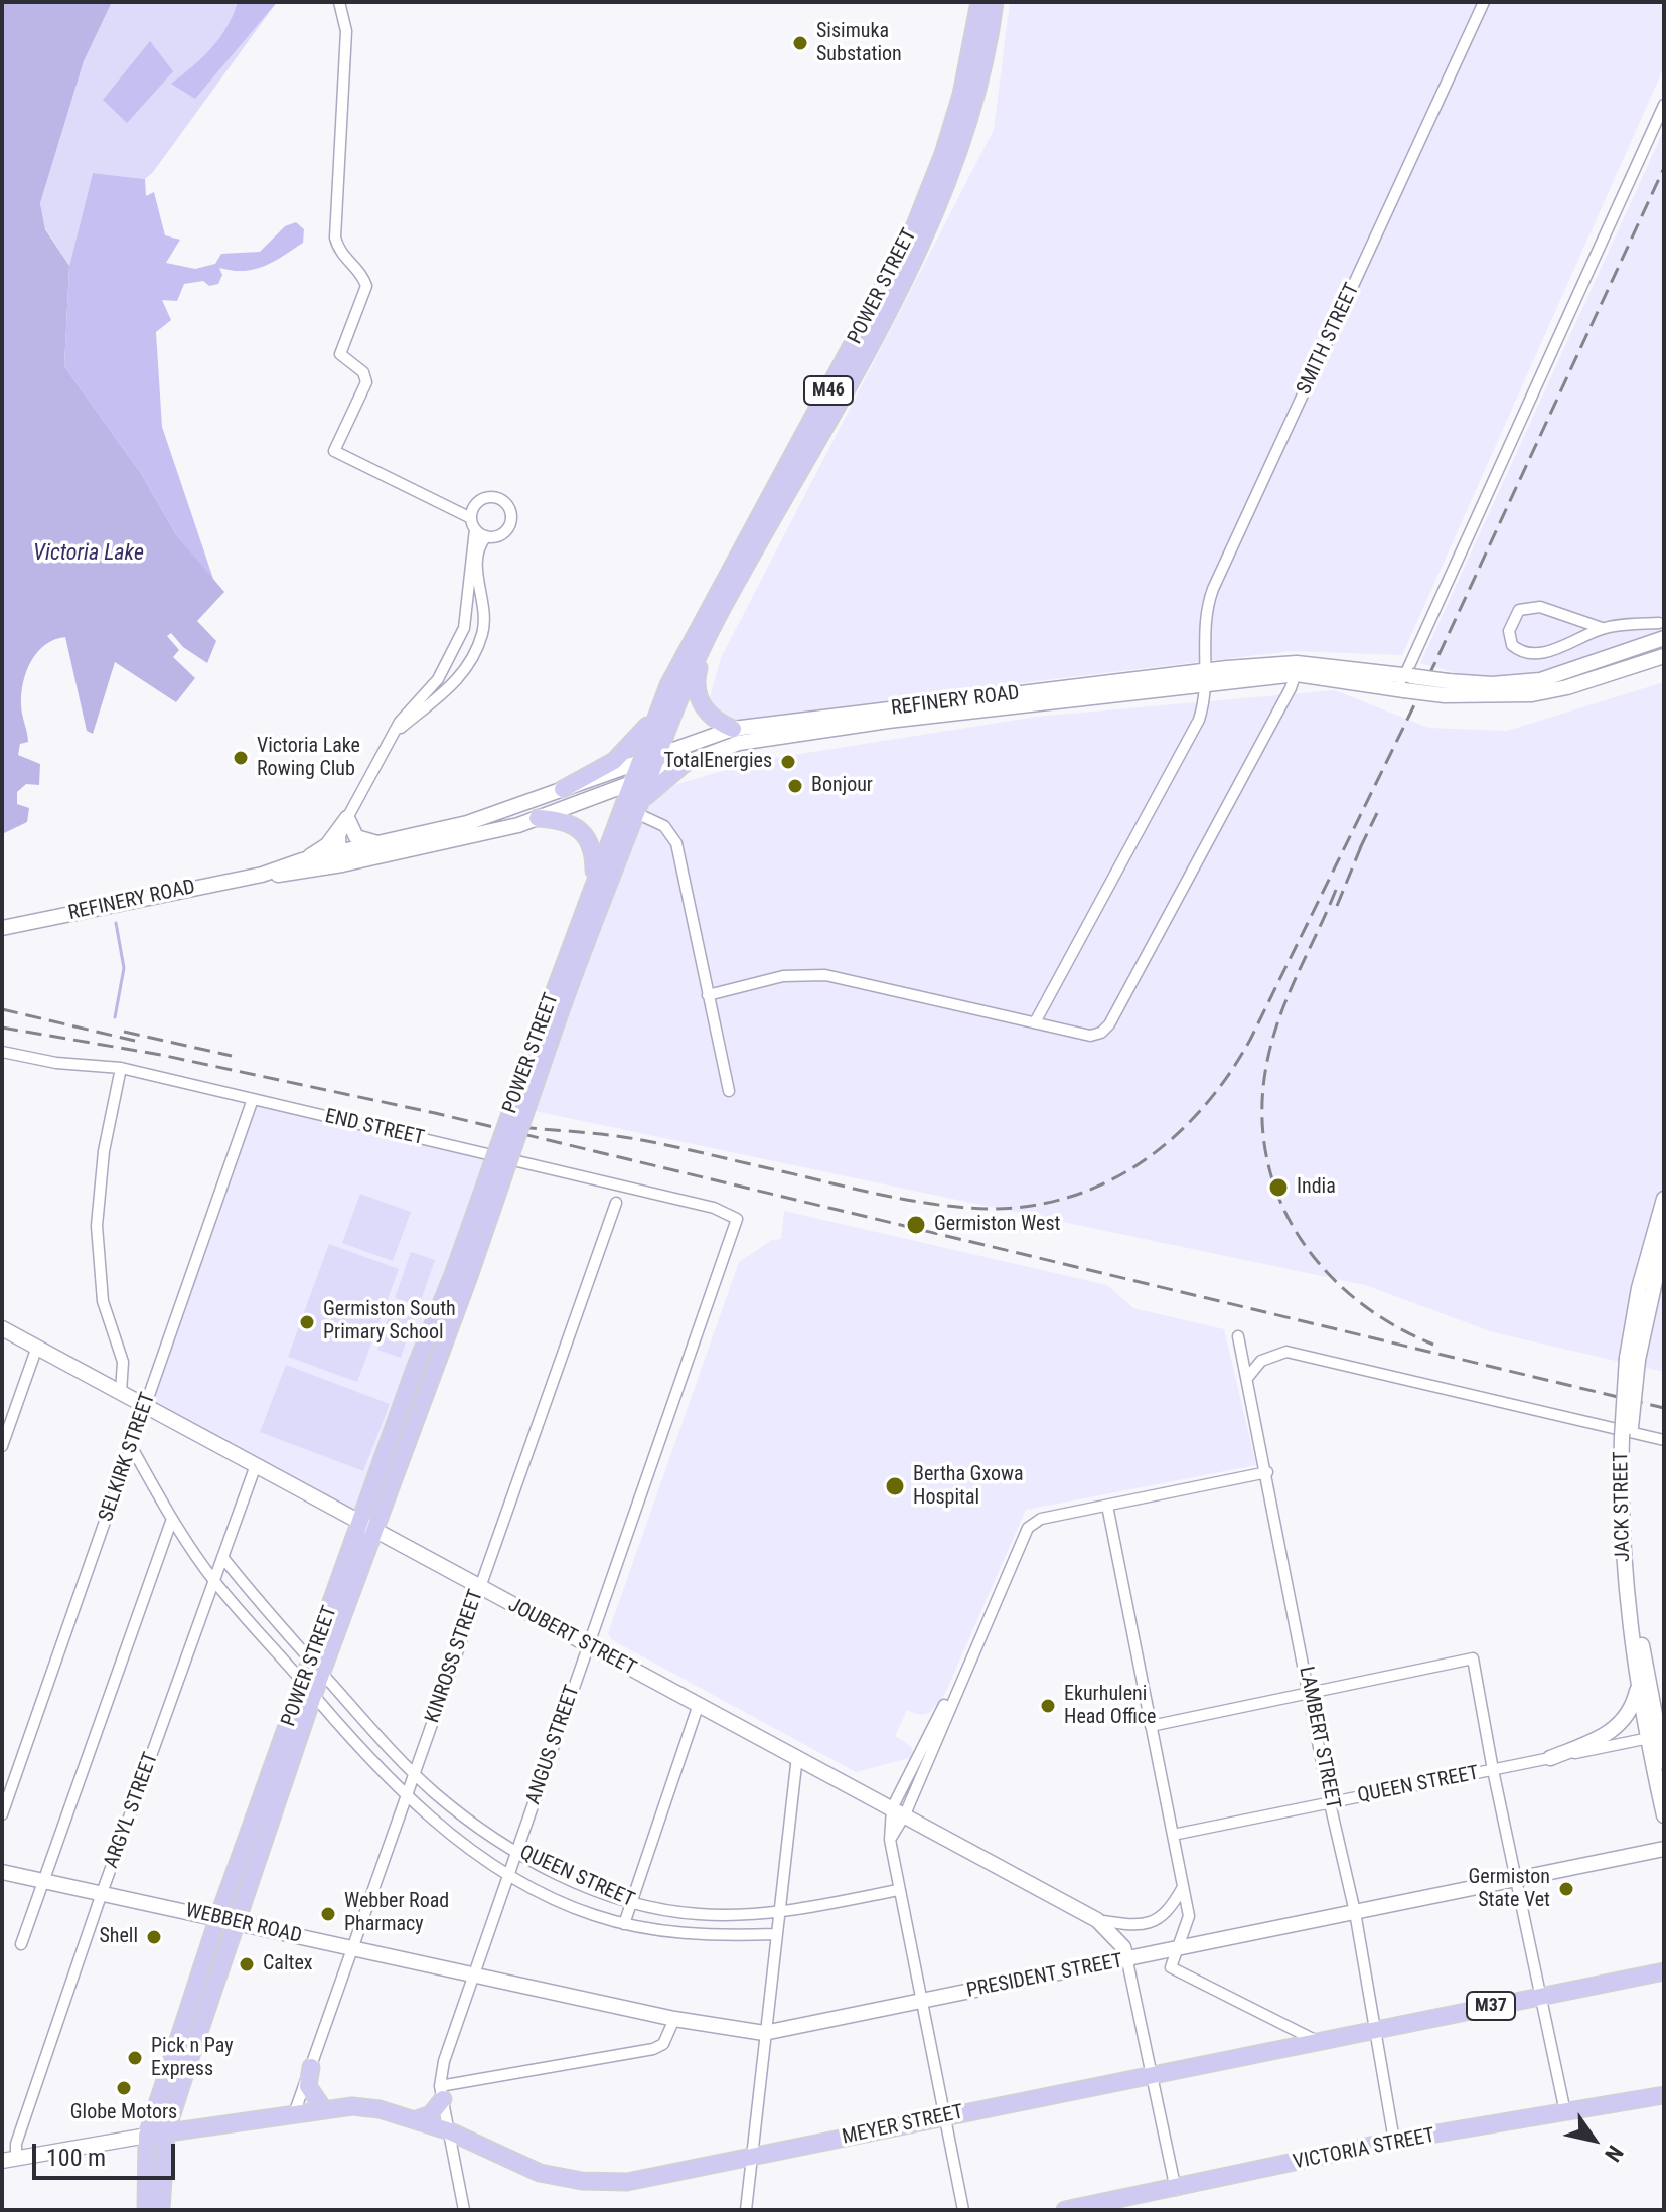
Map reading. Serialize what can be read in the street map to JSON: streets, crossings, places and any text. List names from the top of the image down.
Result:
{
  "streets": {
    "main road": [
      "POWER STREET",
      "M46",
      "REFINERY ROAD",
      "JACK STREET",
      "JOUBERT STREET",
      "WEBBER ROAD",
      "PRESIDENT STREET",
      "M37",
      "MEYER STREET",
      "VICTORIA STREET"
    ],
    "street": [
      "SMITH STREET",
      "END STREET",
      "SELKIRK STREET",
      "KINROSS STREET",
      "LAMBERT STREET",
      "ANGUS STREET",
      "QUEEN STREET",
      "ARGYL STREET"
    ]
  },
  "crossings": [
    ["POWER STREET", "REFINERY ROAD"],
    ["POWER STREET", "JOUBERT STREET"],
    ["POWER STREET", "QUEEN STREET"],
    ["POWER STREET", "WEBBER ROAD"],
    ["POWER STREET", "MEYER STREET"],
    ["SMITH STREET", "REFINERY ROAD"],
    ["END STREET", "SELKIRK STREET"],
    ["END STREET", "ANGUS STREET"],
    ["SELKIRK STREET", "JOUBERT STREET"],
    ["SELKIRK STREET", "QUEEN STREET"],
    ["JACK STREET", "QUEEN STREET"],
    ["JOUBERT STREET", "KINROSS STREET"],
    ["JOUBERT STREET", "ANGUS STREET"],
    ["JOUBERT STREET", "ARGYL STREET"],
    ["JOUBERT STREET", "PRESIDENT STREET"],
    ["KINROSS STREET", "QUEEN STREET"],
    ["KINROSS STREET", "WEBBER ROAD"],
    ["KINROSS STREET", "MEYER STREET"],
    ["LAMBERT STREET", "QUEEN STREET"],
    ["LAMBERT STREET", "PRESIDENT STREET"],
    ["LAMBERT STREET", "MEYER STREET"],
    ["LAMBERT STREET", "VICTORIA STREET"],
    ["ANGUS STREET", "QUEEN STREET"],
    ["ANGUS STREET", "WEBBER ROAD"],
    ["ANGUS STREET", "MEYER STREET"],
    ["QUEEN STREET", "ARGYL STREET"],
    ["ARGYL STREET", "WEBBER ROAD"],
    ["WEBBER ROAD", "PRESIDENT STREET"]
  ],
  "water": ["Victoria Lake"],
  "places": [
    "Sisimuka Substation",
    "Victoria Lake Rowing Club",
    "TotalEnergies",
    "Bonjour",
    "India",
    "Germiston West",
    "Germiston South Primary School",
    "Bertha Gxowa Hospital",
    "Ekurhuleni Head Office",
    "Germiston State Vet",
    "Webber Road Pharmacy",
    "Shell",
    "Caltex",
    "Pick n Pay Express",
    "Globe Motors"
  ],
  "scale_bar": "100 m",
  "north": "bottom right"
}
